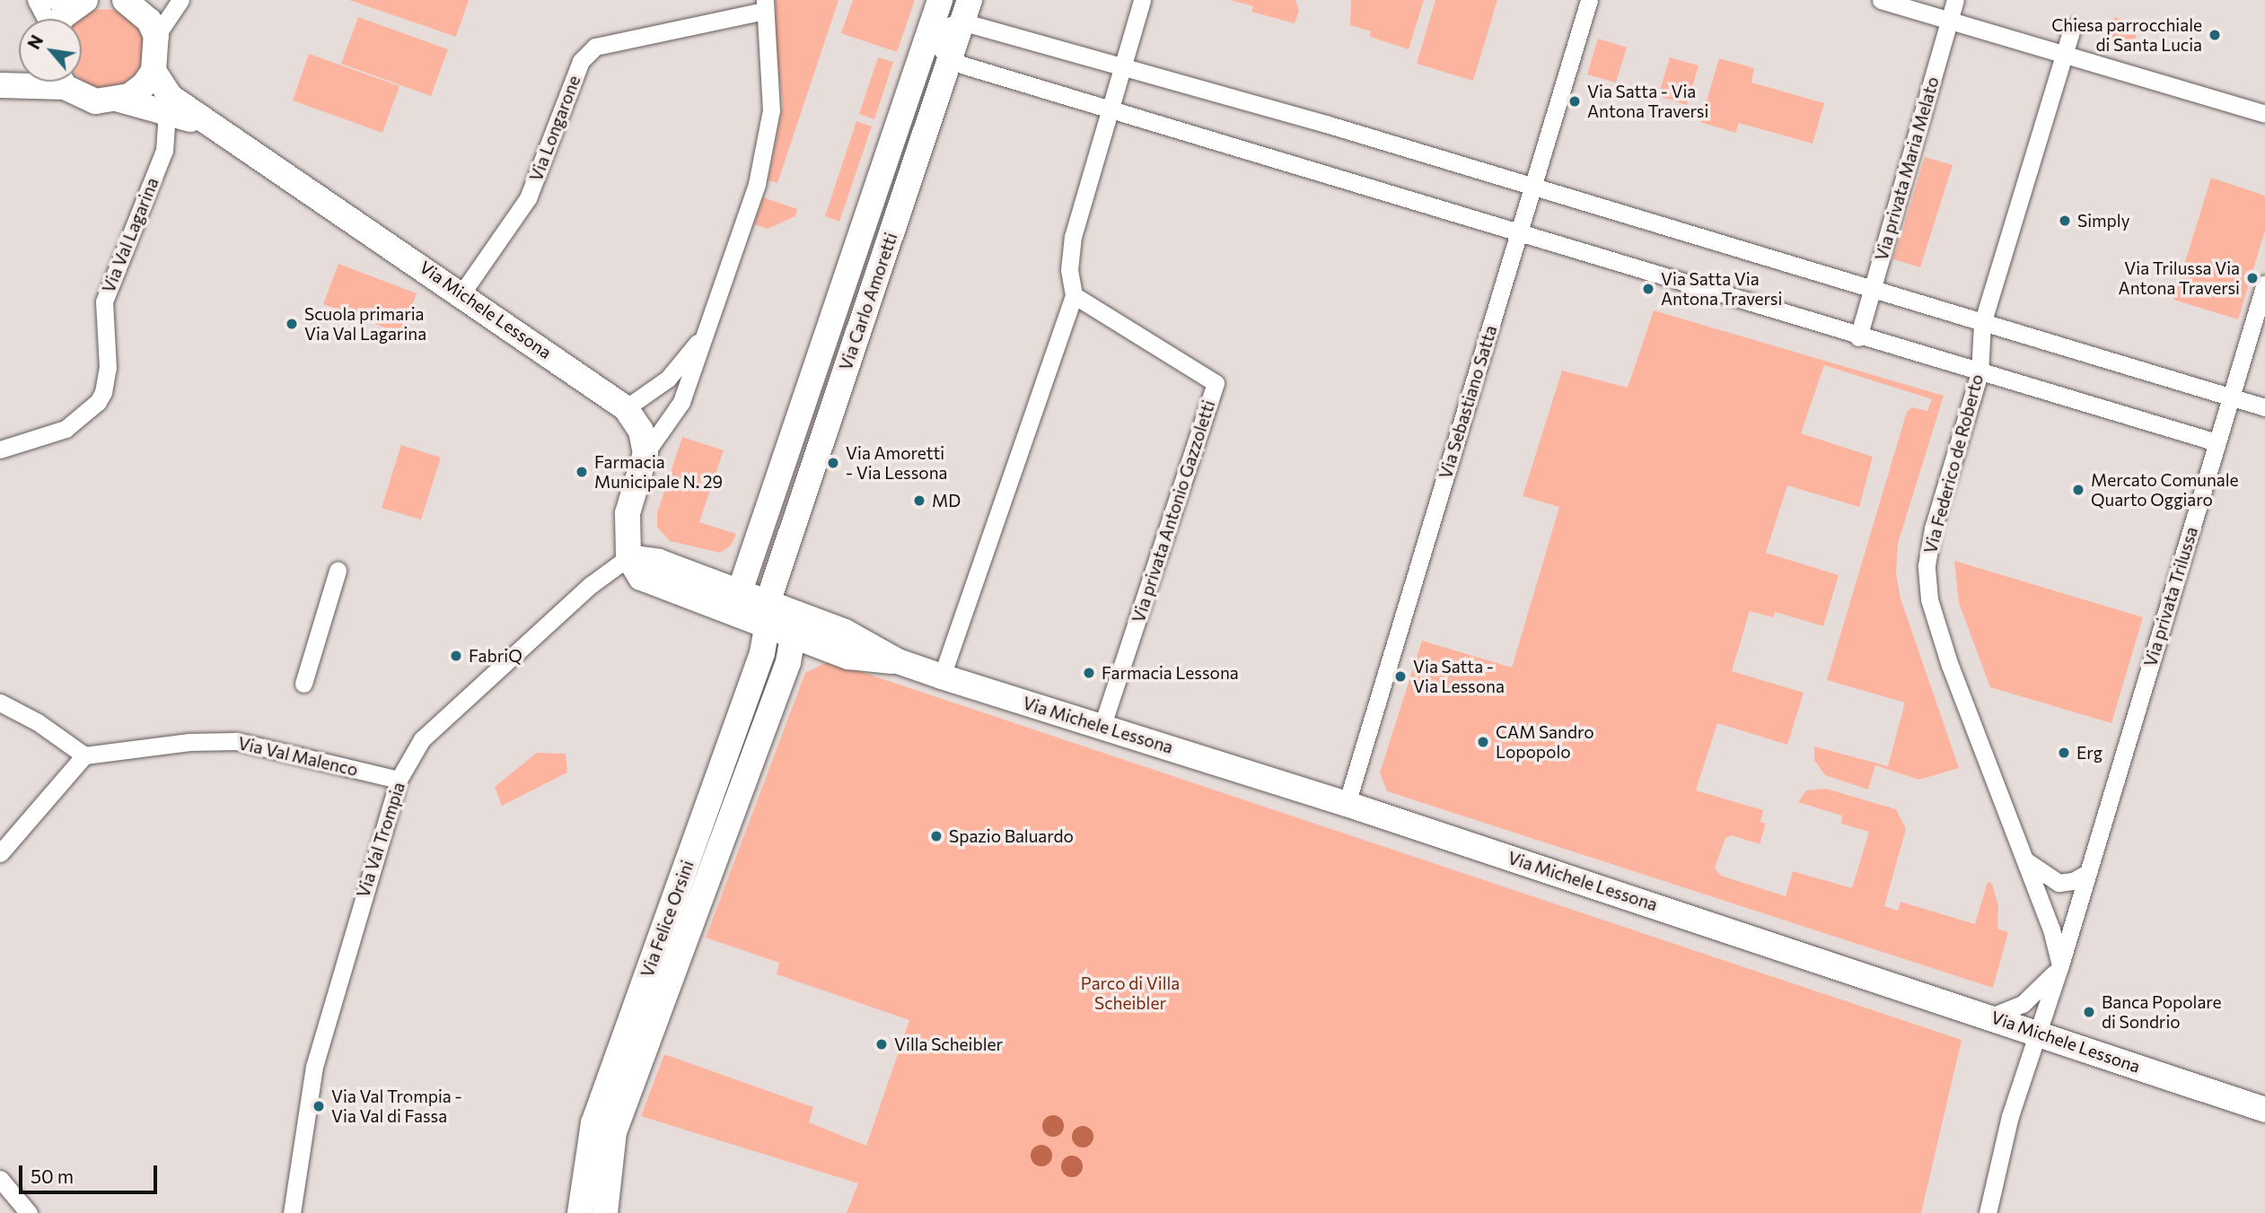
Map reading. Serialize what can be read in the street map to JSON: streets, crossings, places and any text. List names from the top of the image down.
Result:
{
  "streets": {
    "street": [
      "Via Longarone",
      "Via privata Maria Melato",
      "Via Val Lagarina",
      "Via Carlo Amoretti",
      "Via Michele Lessona",
      "Via Sebastiano Satta",
      "Via Federico de Roberto",
      "Via privata Antonio Gazzoletti",
      "Via privata Trilussa",
      "Via Val Malenco",
      "Via Val Trompia",
      "Via Felice Orsini"
    ]
  },
  "crossings": [
    ["Via Longarone", "Via Michele Lessona"],
    ["Via Val Lagarina", "Via Michele Lessona"],
    ["Via Carlo Amoretti", "Via Michele Lessona"],
    ["Via Carlo Amoretti", "Via Felice Orsini"],
    ["Via Michele Lessona", "Via Sebastiano Satta"],
    ["Via Michele Lessona", "Via privata Antonio Gazzoletti"],
    ["Via Michele Lessona", "Via Val Trompia"],
    ["Via Michele Lessona", "Via Felice Orsini"],
    ["Via Val Malenco", "Via Val Trompia"]
  ],
  "parks": ["Parco di Villa Scheibler"],
  "places": [
    "Chiesa parrocchiale di Santa Lucia",
    "Via Satta - Via Antona Traversi",
    "Simply",
    "Via Trilussa Via Antona Traversi",
    "Via Satta Via Antona Traversi",
    "Scuola primaria Via Val Lagarina",
    "Via Amoretti - Via Lessona",
    "Farmacia Municipale N. 29",
    "Mercato Comunale Quarto Oggiaro",
    "MD",
    "FabriQ",
    "Farmacia Lessona",
    "Via Satta - Via Lessona",
    "CAM Sandro Lopopolo",
    "Erg",
    "Spazio Baluardo",
    "Banca Popolare di Sondrio",
    "Villa Scheibler",
    "Via Val Trompia - Via Val di Fassa"
  ],
  "scale_bar": "50 m",
  "north": "top left"
}
